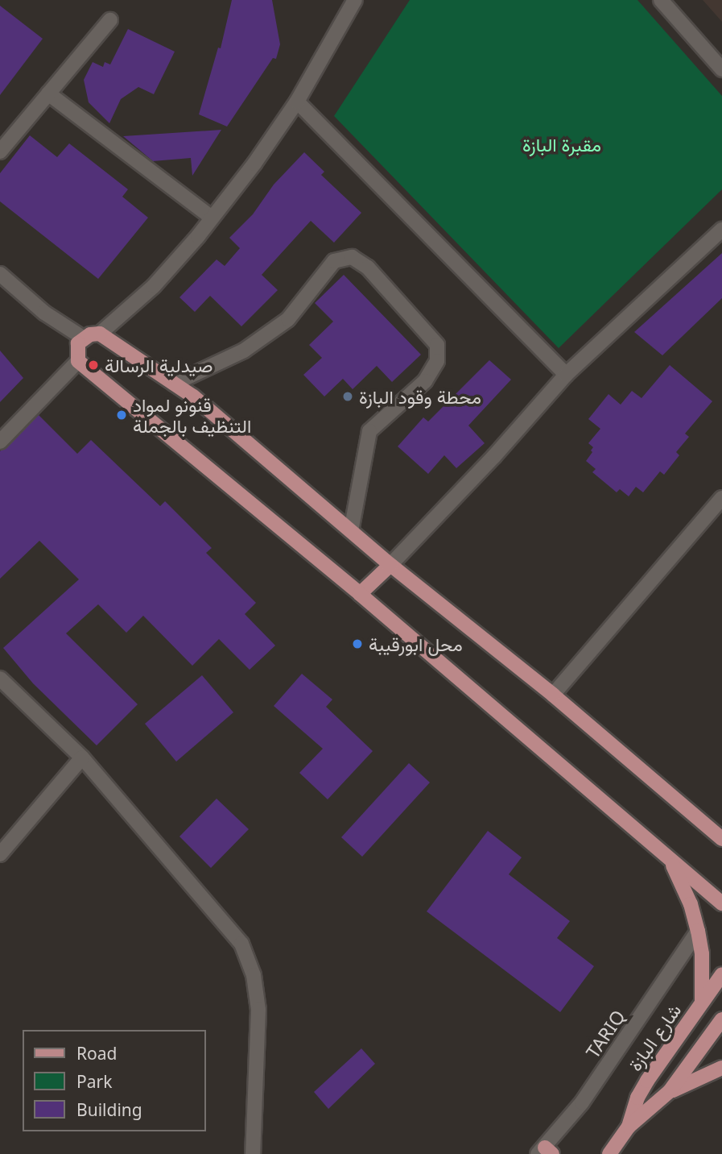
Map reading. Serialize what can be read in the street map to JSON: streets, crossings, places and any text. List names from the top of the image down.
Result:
{
  "streets": {
    "main road": ["شارع البازة"],
    "street": ["TARIQ"]
  },
  "parks": ["مقبرة البازة"],
  "places": [
    "صيدلية الرسالة",
    "محطة وقود البازة",
    "قنونو لمواد التنظيف بالجملة",
    "محل ابورقيبة"
  ],
  "legend": ["Road", "Park", "Building"]
}
